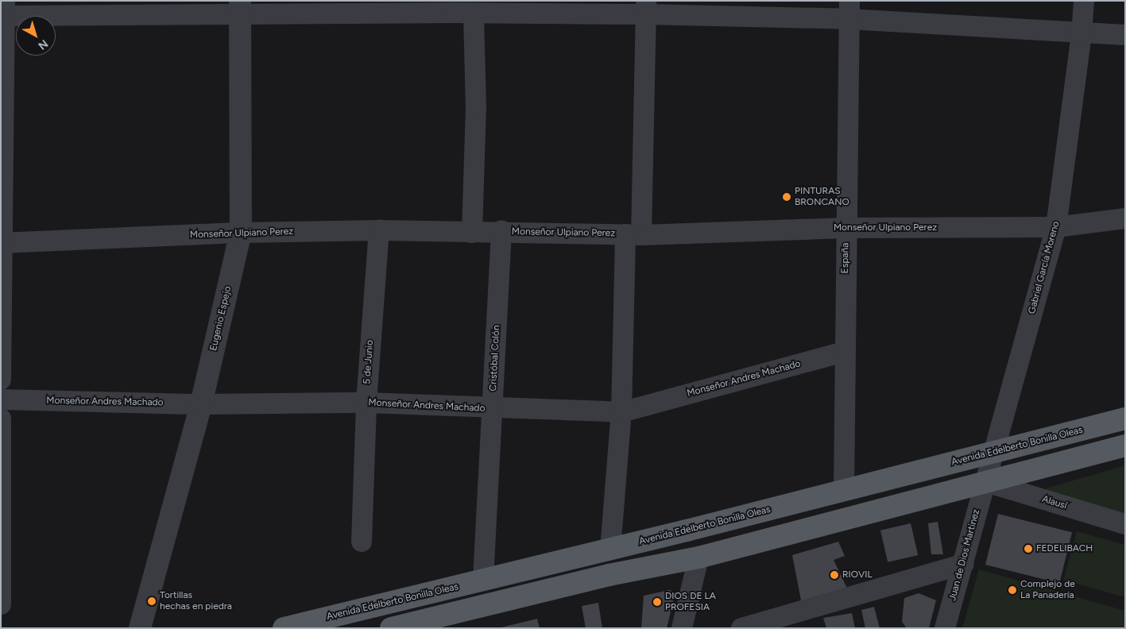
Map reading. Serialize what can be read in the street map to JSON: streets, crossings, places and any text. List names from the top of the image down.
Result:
{
  "streets": {
    "main road": ["Avenida Edelberto Bonilla Oleas"],
    "street": [
      "Monseñor Ulpiano Perez",
      "España",
      "Gabriel García Moreno",
      "Eugenio Espejo",
      "Cristóbal Colón",
      "5 de Junio",
      "Monseñor Andres Machado",
      "Alausí",
      "Juan de Dios Martinez"
    ]
  },
  "crossings": [
    ["Monseñor Ulpiano Perez", "España"],
    ["Monseñor Ulpiano Perez", "Gabriel García Moreno"],
    ["Monseñor Ulpiano Perez", "Eugenio Espejo"],
    ["Monseñor Ulpiano Perez", "Cristóbal Colón"],
    ["Monseñor Ulpiano Perez", "5 de Junio"],
    ["España", "Monseñor Andres Machado"],
    ["España", "Avenida Edelberto Bonilla Oleas"],
    ["Gabriel García Moreno", "Avenida Edelberto Bonilla Oleas"],
    ["Gabriel García Moreno", "Alausí"],
    ["Gabriel García Moreno", "Juan de Dios Martinez"],
    ["Eugenio Espejo", "Monseñor Andres Machado"],
    ["Cristóbal Colón", "Monseñor Andres Machado"],
    ["Cristóbal Colón", "Avenida Edelberto Bonilla Oleas"],
    ["5 de Junio", "Monseñor Andres Machado"],
    ["Alausí", "Juan de Dios Martinez"]
  ],
  "places": [
    "PINTURAS BRONCANO",
    "FEDELIBACH",
    "RIOVIL",
    "Complejo de La Panadería",
    "Tortillas hechas en piedra",
    "DIOS DE LA PROFESIA"
  ],
  "north": "bottom right"
}
